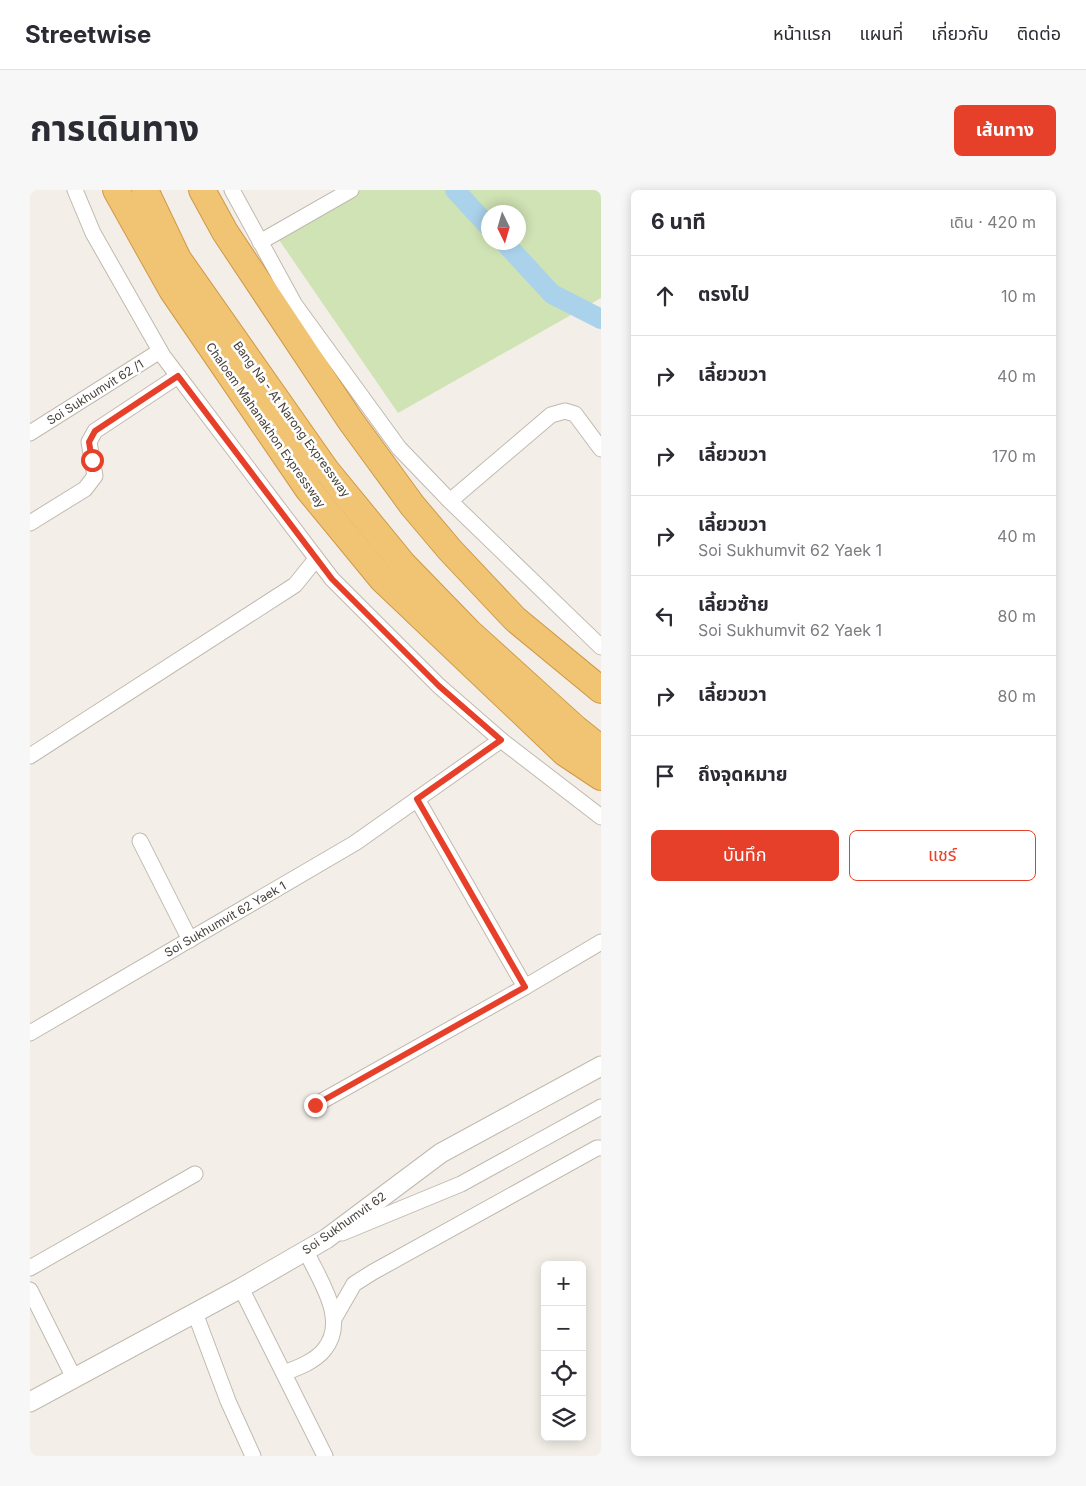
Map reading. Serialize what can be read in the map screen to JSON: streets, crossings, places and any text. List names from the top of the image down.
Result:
{
  "streets": {
    "highway": ["Bang Na - At Narong Expressway", "Chaloem Mahanakhon Expressway"],
    "street": ["Soi Sukhumvit 62 /1", "Soi Sukhumvit 62 Yaek 1", "Soi Sukhumvit 62"]
  },
  "north": "bottom",
  "page": {
    "header": "Streetwise",
    "nav": [
      "หน้าแรก",
      "แผนที่",
      "เกี่ยวกับ",
      "ติดต่อ"
    ],
    "title": "การเดินทาง",
    "buttons": [
      "เส้นทาง",
      ["บันทึก", "แชร์"]
    ],
    "heading": ["6 นาที", "เดิน · 420 m"],
    "list": [
      ["ตรงไป", "10 m"],
      ["เลี้ยวขวา", "40 m"],
      ["เลี้ยวขวา", "170 m"],
      ["เลี้ยวขวา", "Soi Sukhumvit 62 Yaek 1", "40 m"],
      ["เลี้ยวซ้าย", "Soi Sukhumvit 62 Yaek 1", "80 m"],
      ["เลี้ยวขวา", "80 m"],
      "ถึงจุดหมาย"
    ],
    "map_buttons": ["+", "−"]
  }
}
